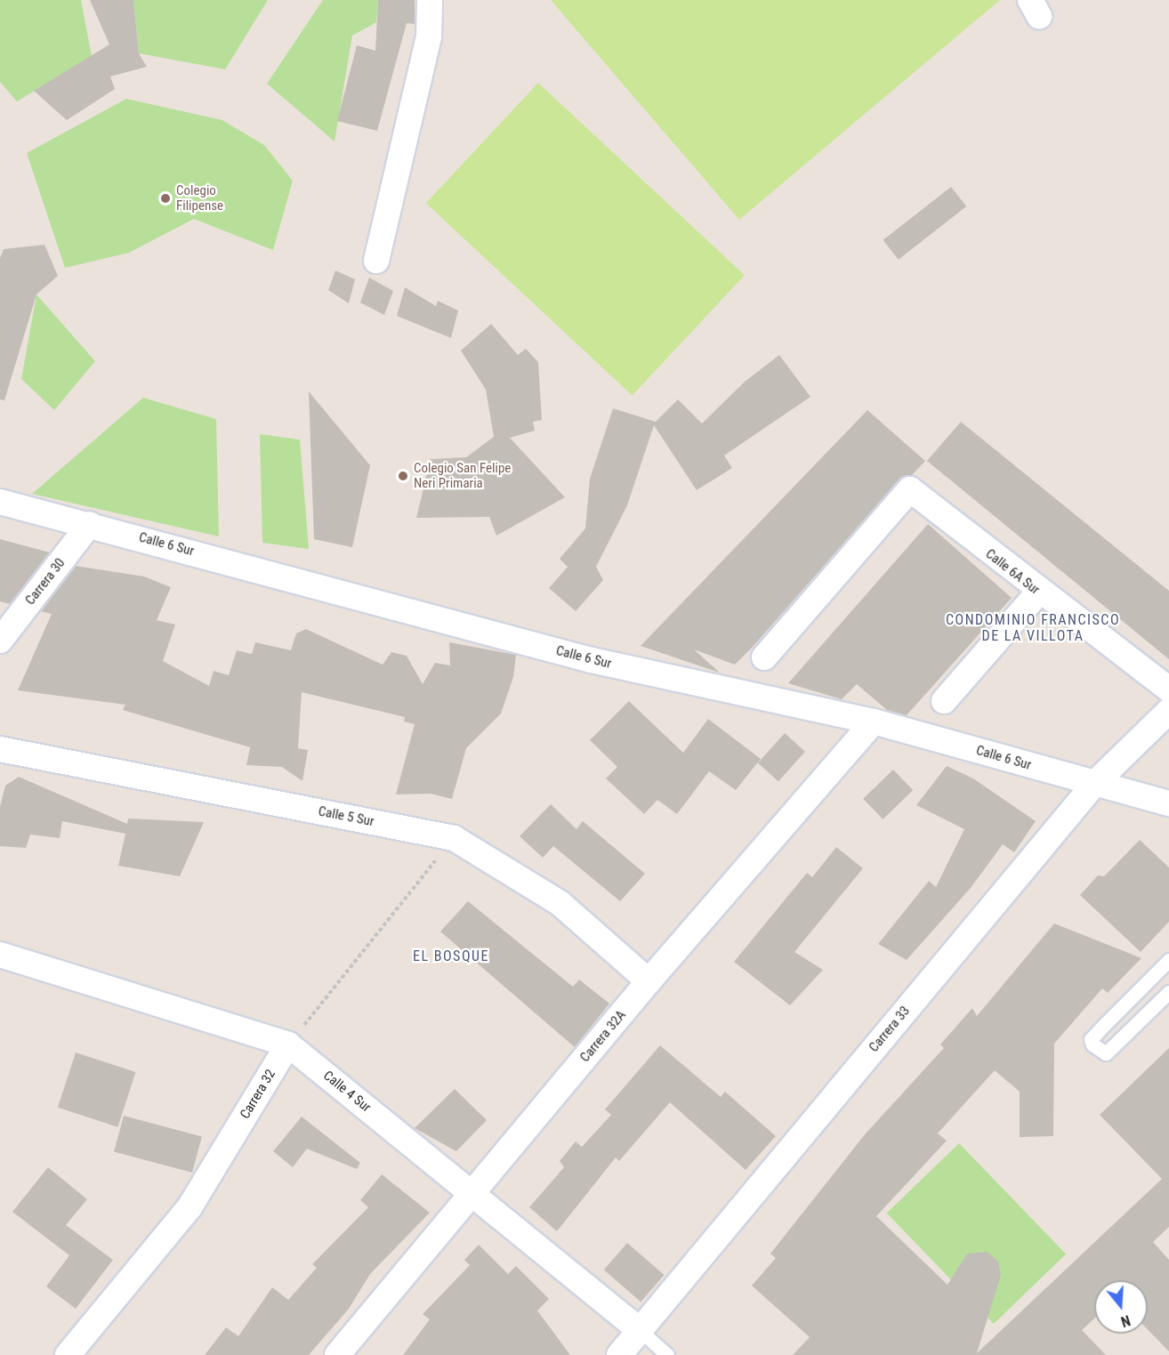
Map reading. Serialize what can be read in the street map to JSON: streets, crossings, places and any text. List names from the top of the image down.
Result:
{
  "streets": {
    "street": [
      "Calle 6 Sur",
      "Calle 6A Sur",
      "Carrera 30",
      "Calle 5 Sur",
      "Carrera 33",
      "Carrera 32A",
      "Calle 4 Sur",
      "Carrera 32"
    ]
  },
  "crossings": [
    ["Calle 6 Sur", "Carrera 30"],
    ["Calle 6 Sur", "Carrera 33"],
    ["Calle 6 Sur", "Carrera 32A"],
    ["Calle 5 Sur", "Carrera 32A"],
    ["Carrera 33", "Calle 4 Sur"],
    ["Carrera 32A", "Calle 4 Sur"],
    ["Calle 4 Sur", "Carrera 32"]
  ],
  "districts": ["CONDOMINIO FRANCISCO DE LA VILLOTA", "EL BOSQUE"],
  "places": ["Colegio Filipense", "Colegio San Felipe Neri Primaria"],
  "north": "bottom"
}
